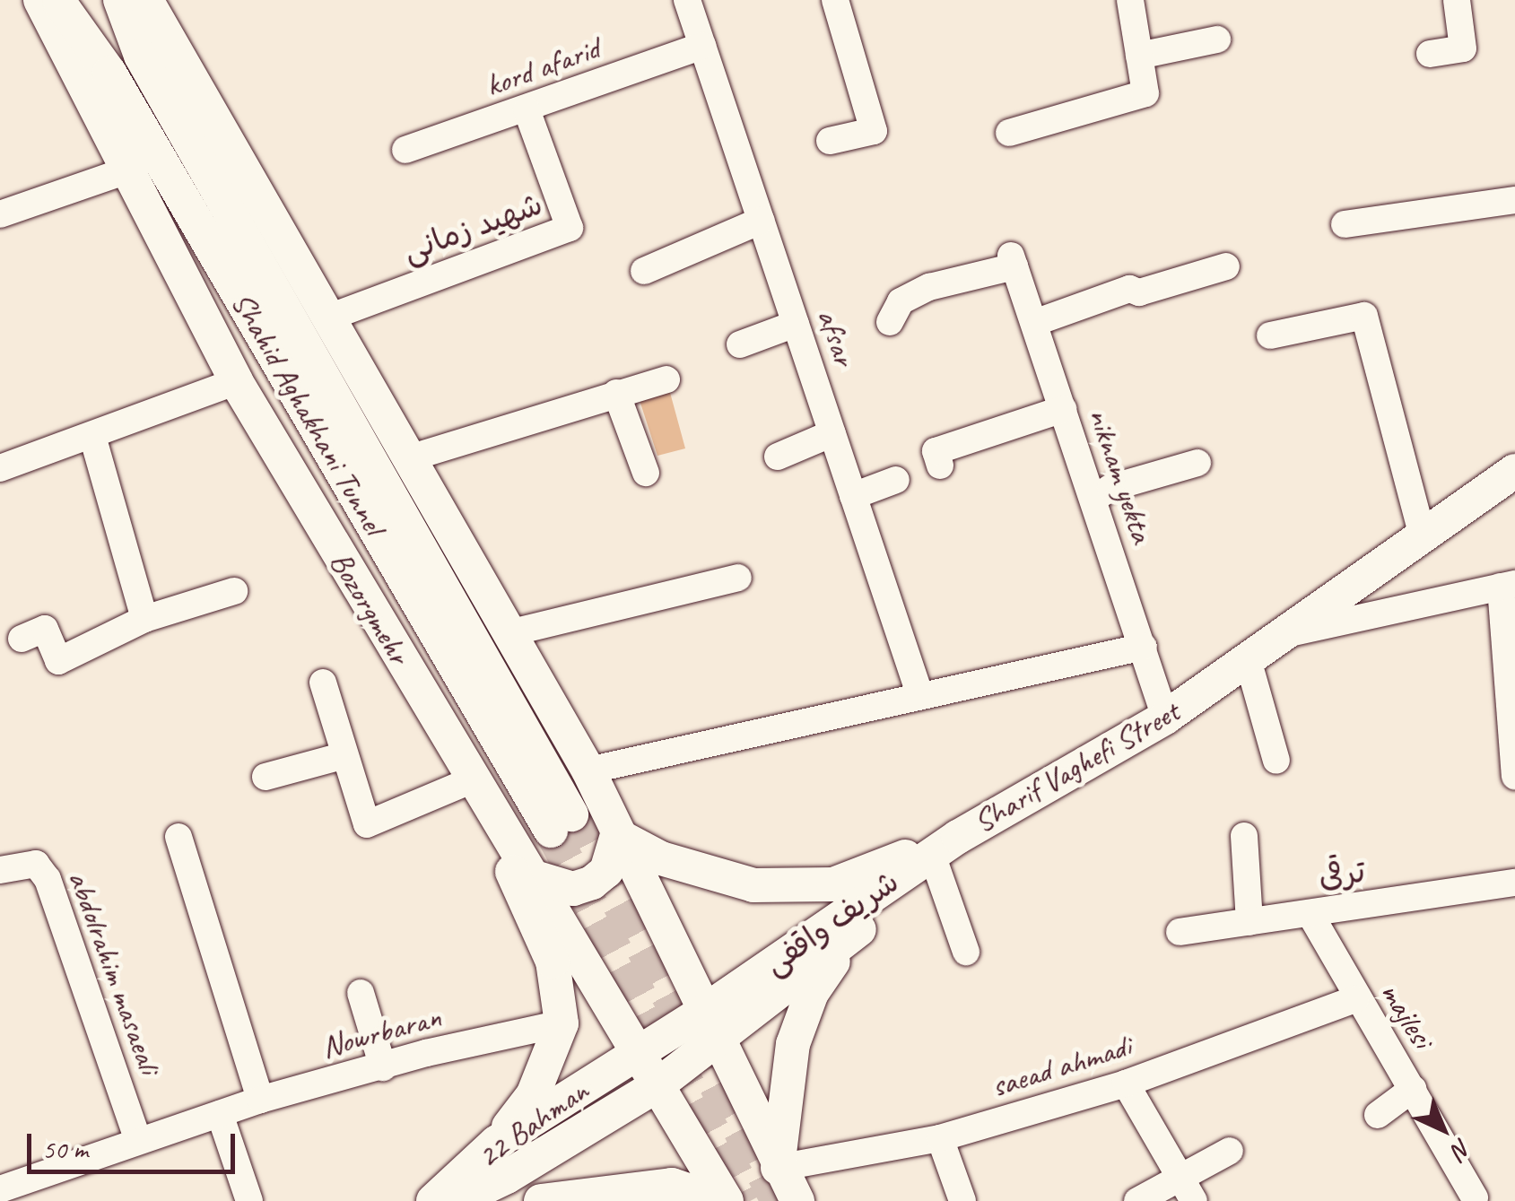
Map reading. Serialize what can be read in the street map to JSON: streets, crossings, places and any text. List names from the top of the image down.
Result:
{
  "streets": {
    "main road": [
      "Shahid Aghakhani Tunnel",
      "Bozorgmehr",
      "Sharif Vaghefi Street",
      "شریف واقفی",
      "22 Bahman"
    ],
    "street": [
      "kord afarid",
      "شهید زمانی",
      "afsar",
      "niknam yekta",
      "ترقی",
      "abdolrahim masaeali",
      "majlesi",
      "Nowrbaran",
      "saead ahmadi"
    ]
  },
  "crossings": [
    ["kord afarid", "شهید زمانی"],
    ["kord afarid", "afsar"],
    ["niknam yekta", "Sharif Vaghefi Street"],
    ["Bozorgmehr", "Sharif Vaghefi Street"],
    ["Bozorgmehr", "شریف واقفی"],
    ["Bozorgmehr", "22 Bahman"],
    ["Sharif Vaghefi Street", "شریف واقفی"],
    ["Sharif Vaghefi Street", "22 Bahman"],
    ["ترقی", "majlesi"],
    ["شریف واقفی", "22 Bahman"],
    ["abdolrahim masaeali", "Nowrbaran"],
    ["majlesi", "saead ahmadi"]
  ],
  "scale_bar": "50 m",
  "north": "bottom right"
}
